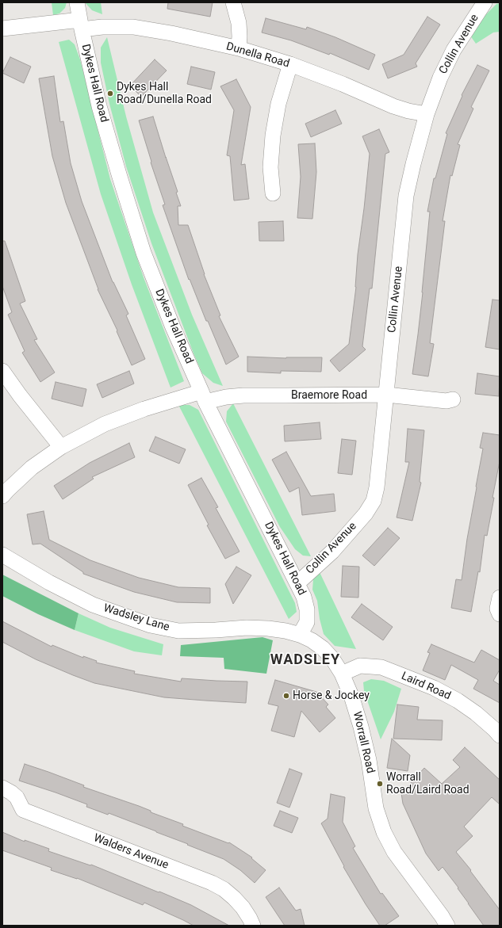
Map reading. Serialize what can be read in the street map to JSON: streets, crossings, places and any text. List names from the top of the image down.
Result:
{
  "streets": {
    "street": [
      "Collin Avenue",
      "Dunella Road",
      "Dykes Hall Road",
      "Braemore Road",
      "Wadsley Lane",
      "Laird Road",
      "Worrall Road",
      "Walders Avenue"
    ]
  },
  "crossings": [
    ["Collin Avenue", "Dunella Road"],
    ["Collin Avenue", "Dykes Hall Road"],
    ["Collin Avenue", "Braemore Road"],
    ["Dunella Road", "Dykes Hall Road"],
    ["Dykes Hall Road", "Braemore Road"],
    ["Dykes Hall Road", "Wadsley Lane"],
    ["Wadsley Lane", "Laird Road"],
    ["Wadsley Lane", "Worrall Road"],
    ["Laird Road", "Worrall Road"]
  ],
  "districts": ["WADSLEY"],
  "places": ["Dykes Hall Road/Dunella Road", "Horse & Jockey", "Worrall Road/Laird Road"]
}
